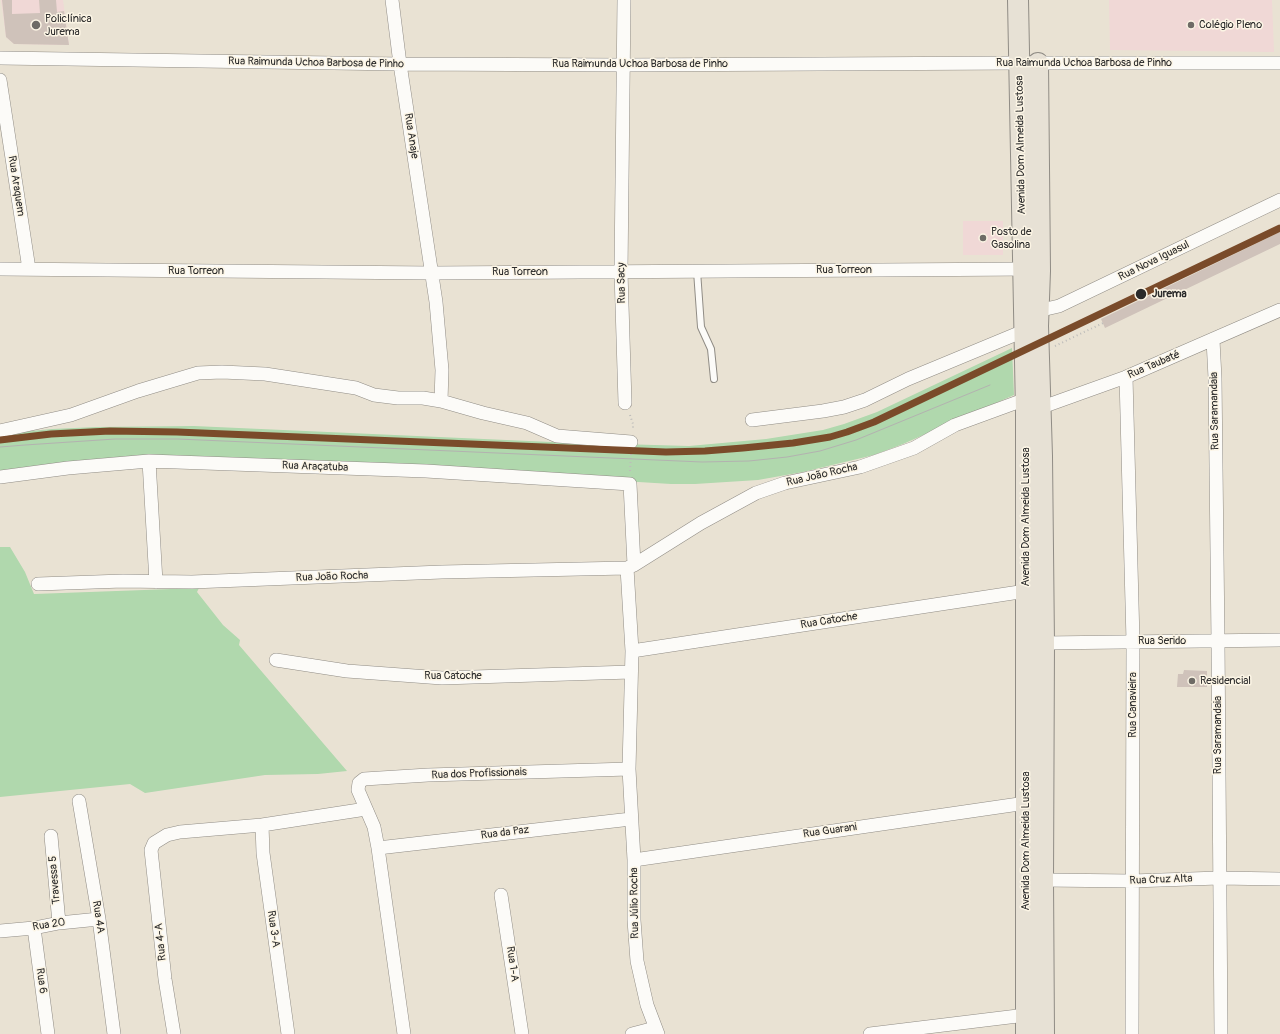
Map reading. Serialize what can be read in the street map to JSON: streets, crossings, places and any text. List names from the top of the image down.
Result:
{
  "streets": {
    "main road": ["Avenida Dom Almeida Lustosa"],
    "street": [
      "Rua Raimunda Uchoa Barbosa de Pinho",
      "Rua Anaje",
      "Rua Araquem",
      "Rua Nova Iguasul",
      "Rua Torreon",
      "Rua Sacy",
      "Rua Taubaté",
      "Rua Saramandaia",
      "Rua Araçatuba",
      "Rua João Rocha",
      "Rua Catoche",
      "Rua Serido",
      "Rua Canavieira",
      "Rua dos Profissionais",
      "Rua Guarani",
      "Rua da Paz",
      "Travessa 5",
      "Rua Cruz Alta",
      "Rua Júlio Rocha",
      "Rua 4A",
      "Rua 20",
      "Rua 3-A",
      "Rua 4-A",
      "Rua 1-A",
      "Rua 6"
    ]
  },
  "crossings": [
    ["Rua Raimunda Uchoa Barbosa de Pinho", "Rua Anaje"],
    ["Rua Raimunda Uchoa Barbosa de Pinho", "Avenida Dom Almeida Lustosa"],
    ["Rua Raimunda Uchoa Barbosa de Pinho", "Rua Sacy"],
    ["Rua Anaje", "Rua Torreon"],
    ["Avenida Dom Almeida Lustosa", "Rua Nova Iguasul"],
    ["Avenida Dom Almeida Lustosa", "Rua Torreon"],
    ["Avenida Dom Almeida Lustosa", "Rua Taubaté"],
    ["Avenida Dom Almeida Lustosa", "Rua João Rocha"],
    ["Avenida Dom Almeida Lustosa", "Rua Catoche"],
    ["Avenida Dom Almeida Lustosa", "Rua Serido"],
    ["Avenida Dom Almeida Lustosa", "Rua Guarani"],
    ["Avenida Dom Almeida Lustosa", "Rua Cruz Alta"],
    ["Rua Araquem", "Rua Torreon"],
    ["Rua Torreon", "Rua Sacy"],
    ["Rua Taubaté", "Rua Saramandaia"],
    ["Rua Taubaté", "Rua João Rocha"],
    ["Rua Taubaté", "Rua Canavieira"],
    ["Rua Saramandaia", "Rua Serido"],
    ["Rua Saramandaia", "Rua Cruz Alta"],
    ["Rua Serido", "Rua Canavieira"],
    ["Rua Canavieira", "Rua Cruz Alta"],
    ["Rua dos Profissionais", "Rua da Paz"],
    ["Rua dos Profissionais", "Rua Júlio Rocha"],
    ["Rua Guarani", "Rua Júlio Rocha"],
    ["Rua da Paz", "Rua Júlio Rocha"],
    ["Travessa 5", "Rua 20"],
    ["Rua 4A", "Rua 20"],
    ["Rua 20", "Rua 6"],
    ["Rua 3-A", "Rua 4-A"]
  ],
  "places": [
    "Policlínica Jurema",
    "Colégio Pleno",
    "Posto de Gasolina",
    "Jurema",
    "Residencial"
  ]
}
